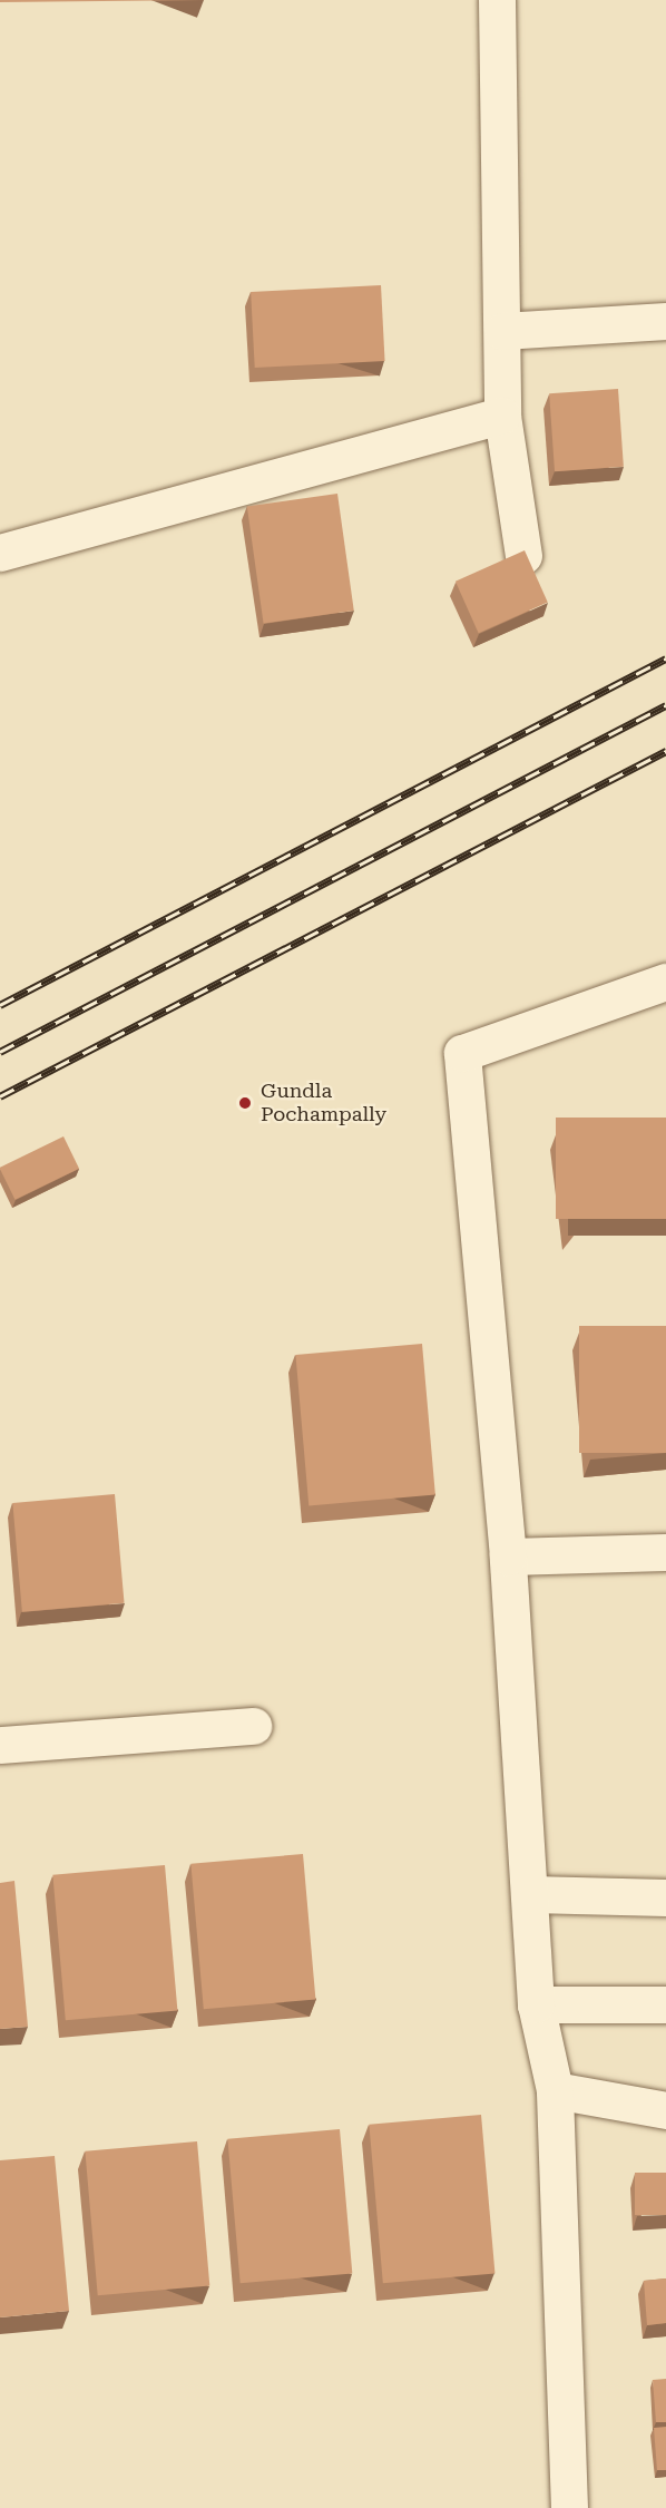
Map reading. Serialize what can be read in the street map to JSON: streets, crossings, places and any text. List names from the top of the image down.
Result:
{
  "places": ["Gundla Pochampally"]
}
